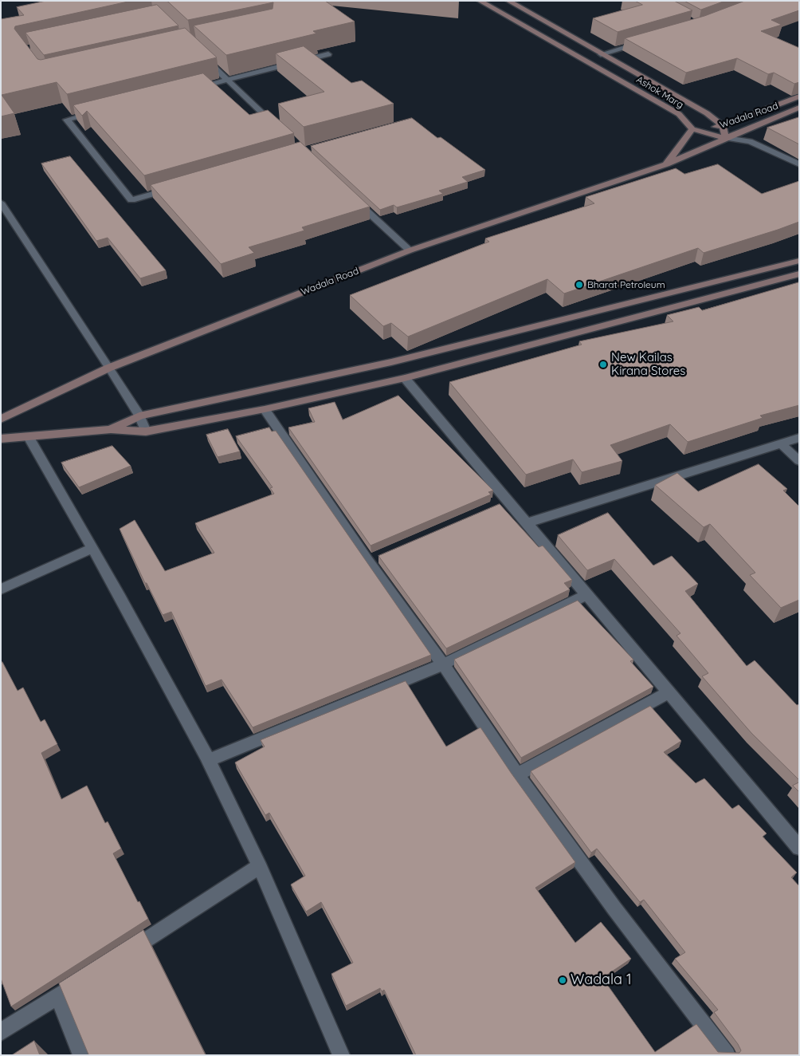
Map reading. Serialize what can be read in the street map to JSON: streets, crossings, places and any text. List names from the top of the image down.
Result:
{
  "streets": {
    "street": ["Ashok Marg", "Wadala Road"]
  },
  "crossings": [
    ["Ashok Marg", "Wadala Road"]
  ],
  "places": ["Bharat Petroleum", "New Kailas Kirana Stores", "Wadala 1"]
}
